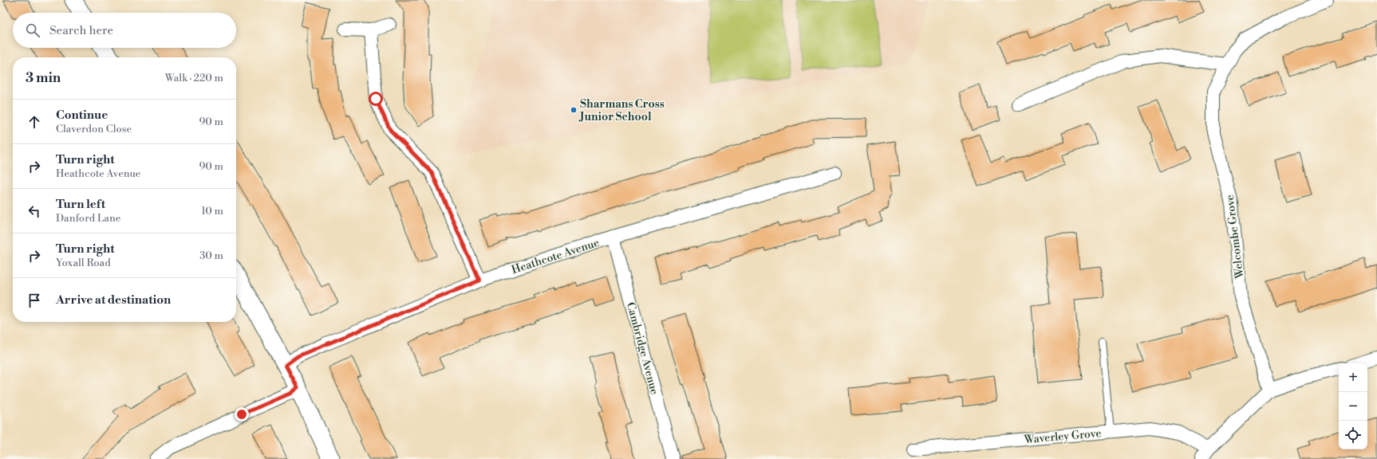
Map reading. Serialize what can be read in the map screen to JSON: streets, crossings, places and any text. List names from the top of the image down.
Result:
{
  "streets": {
    "street": [
      "Welcombe Grove",
      "Heathcote Avenue",
      "Cambridge Avenue",
      "Waverley Grove"
    ]
  },
  "crossings": [
    ["Heathcote Avenue", "Cambridge Avenue"]
  ],
  "places": ["Sharmans Cross Junior School"],
  "page": {
    "search": "Search here",
    "heading": ["3 min", "Walk · 220 m"],
    "list": [
      ["Continue", "Claverdon Close", "90 m"],
      ["Turn right", "Heathcote Avenue", "90 m"],
      ["Turn left", "Danford Lane", "10 m"],
      ["Turn right", "Yoxall Road", "30 m"],
      "Arrive at destination"
    ],
    "map_buttons": ["+", "−"]
  }
}
